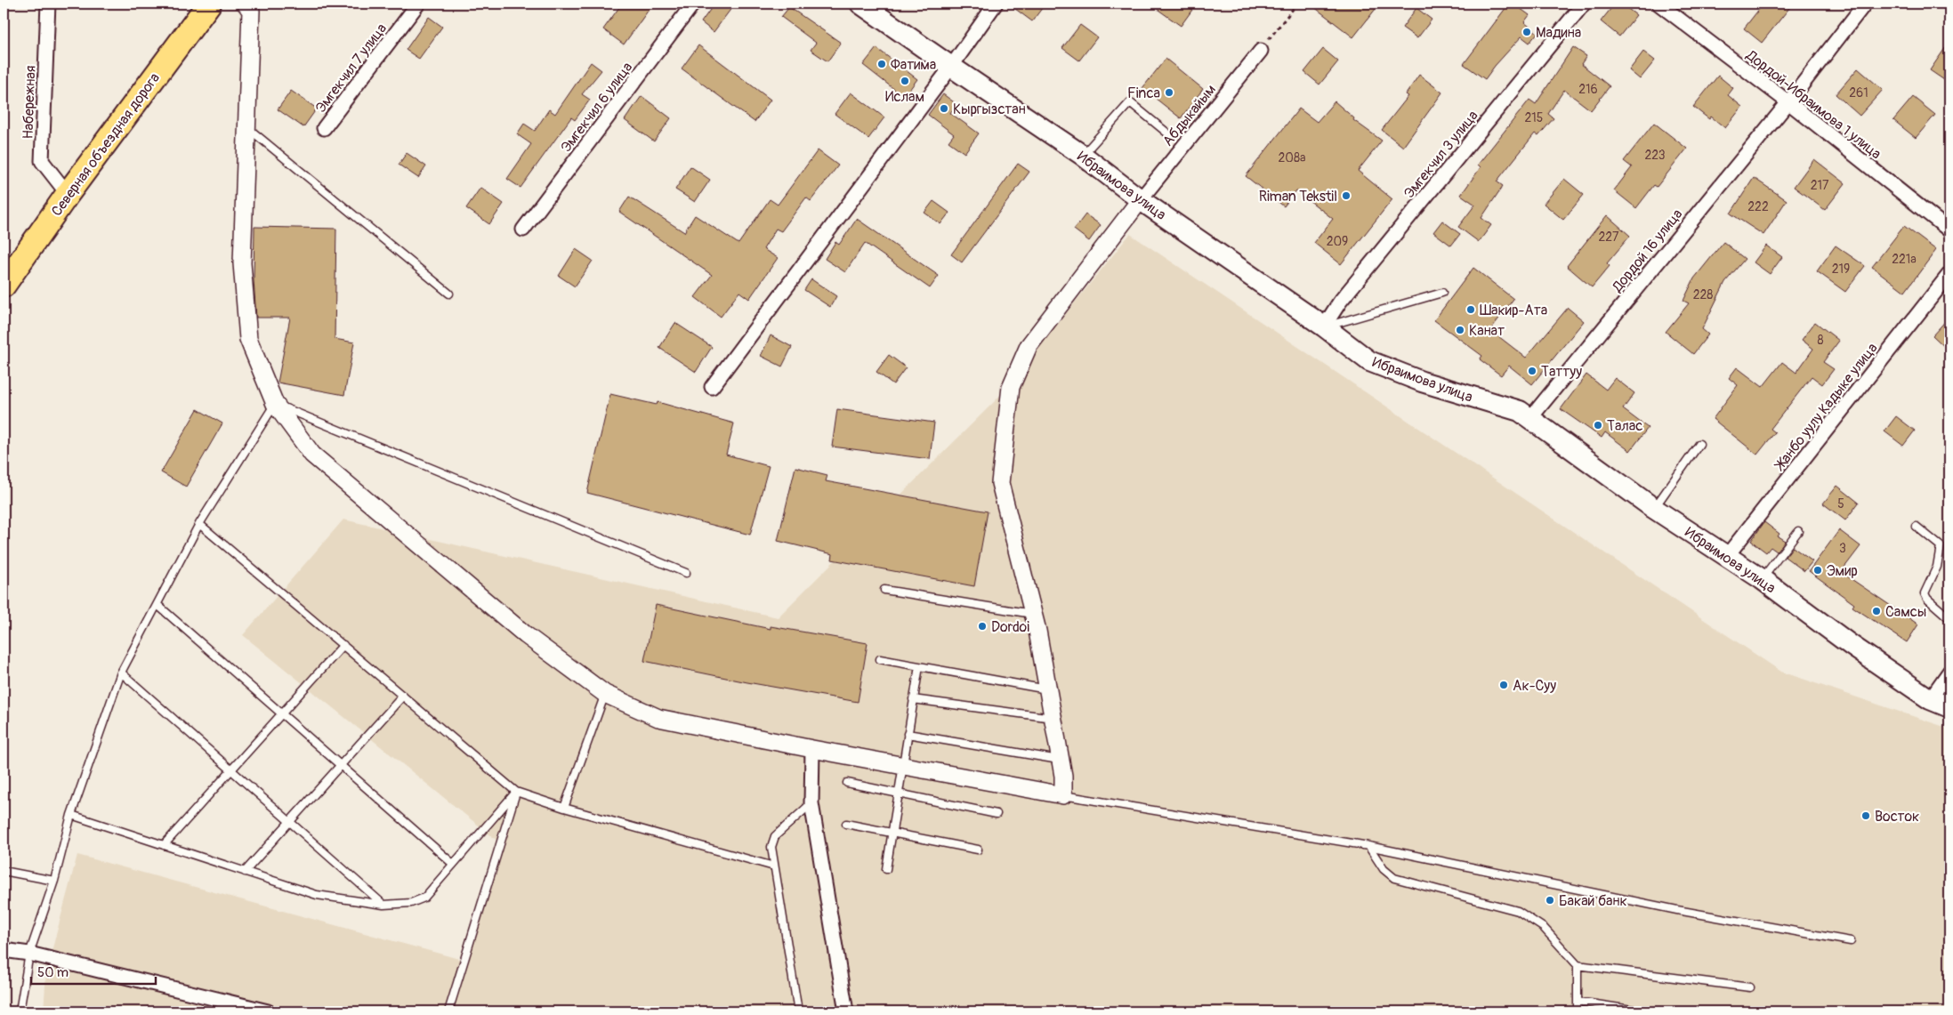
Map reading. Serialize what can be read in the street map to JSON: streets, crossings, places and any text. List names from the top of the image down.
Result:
{
  "streets": {
    "highway": ["Северная объездная дорога"],
    "main road": ["Ибраимова улица"],
    "street": [
      "Эмгекчил 7 улица",
      "Набережная",
      "Дордой-Ибраимова 1 улица",
      "Эмгекчил 6 улица",
      "Абдыкайым",
      "Эмгекчил 3 улица",
      "Дордой 16 улица",
      "Жанбо уулу Кадыке улица"
    ]
  },
  "crossings": [
    ["Набережная", "Северная объездная дорога"],
    ["Дордой-Ибраимова 1 улица", "Дордой 16 улица"],
    ["Абдыкайым", "Ибраимова улица"],
    ["Эмгекчил 3 улица", "Ибраимова улица"],
    ["Ибраимова улица", "Дордой 16 улица"],
    ["Ибраимова улица", "Жанбо уулу Кадыке улица"]
  ],
  "places": [
    "Мадина",
    "Фатима",
    "Ислам",
    "Finca",
    "Кыргызстан",
    "Riman Tekstil",
    "Шакир-Ата",
    "Канат",
    "Таттуу",
    "Талас",
    "Эмир",
    "Самсы",
    "Dordoi",
    "Ак-Суу",
    "Восток",
    "Бакай банк"
  ],
  "house_numbers": [
    "216",
    "261",
    "215",
    "223",
    "208а",
    "217",
    "222",
    "227",
    "209",
    "221а",
    "219",
    "228",
    "8",
    "5",
    "3"
  ],
  "scale_bar": "50 m"
}
